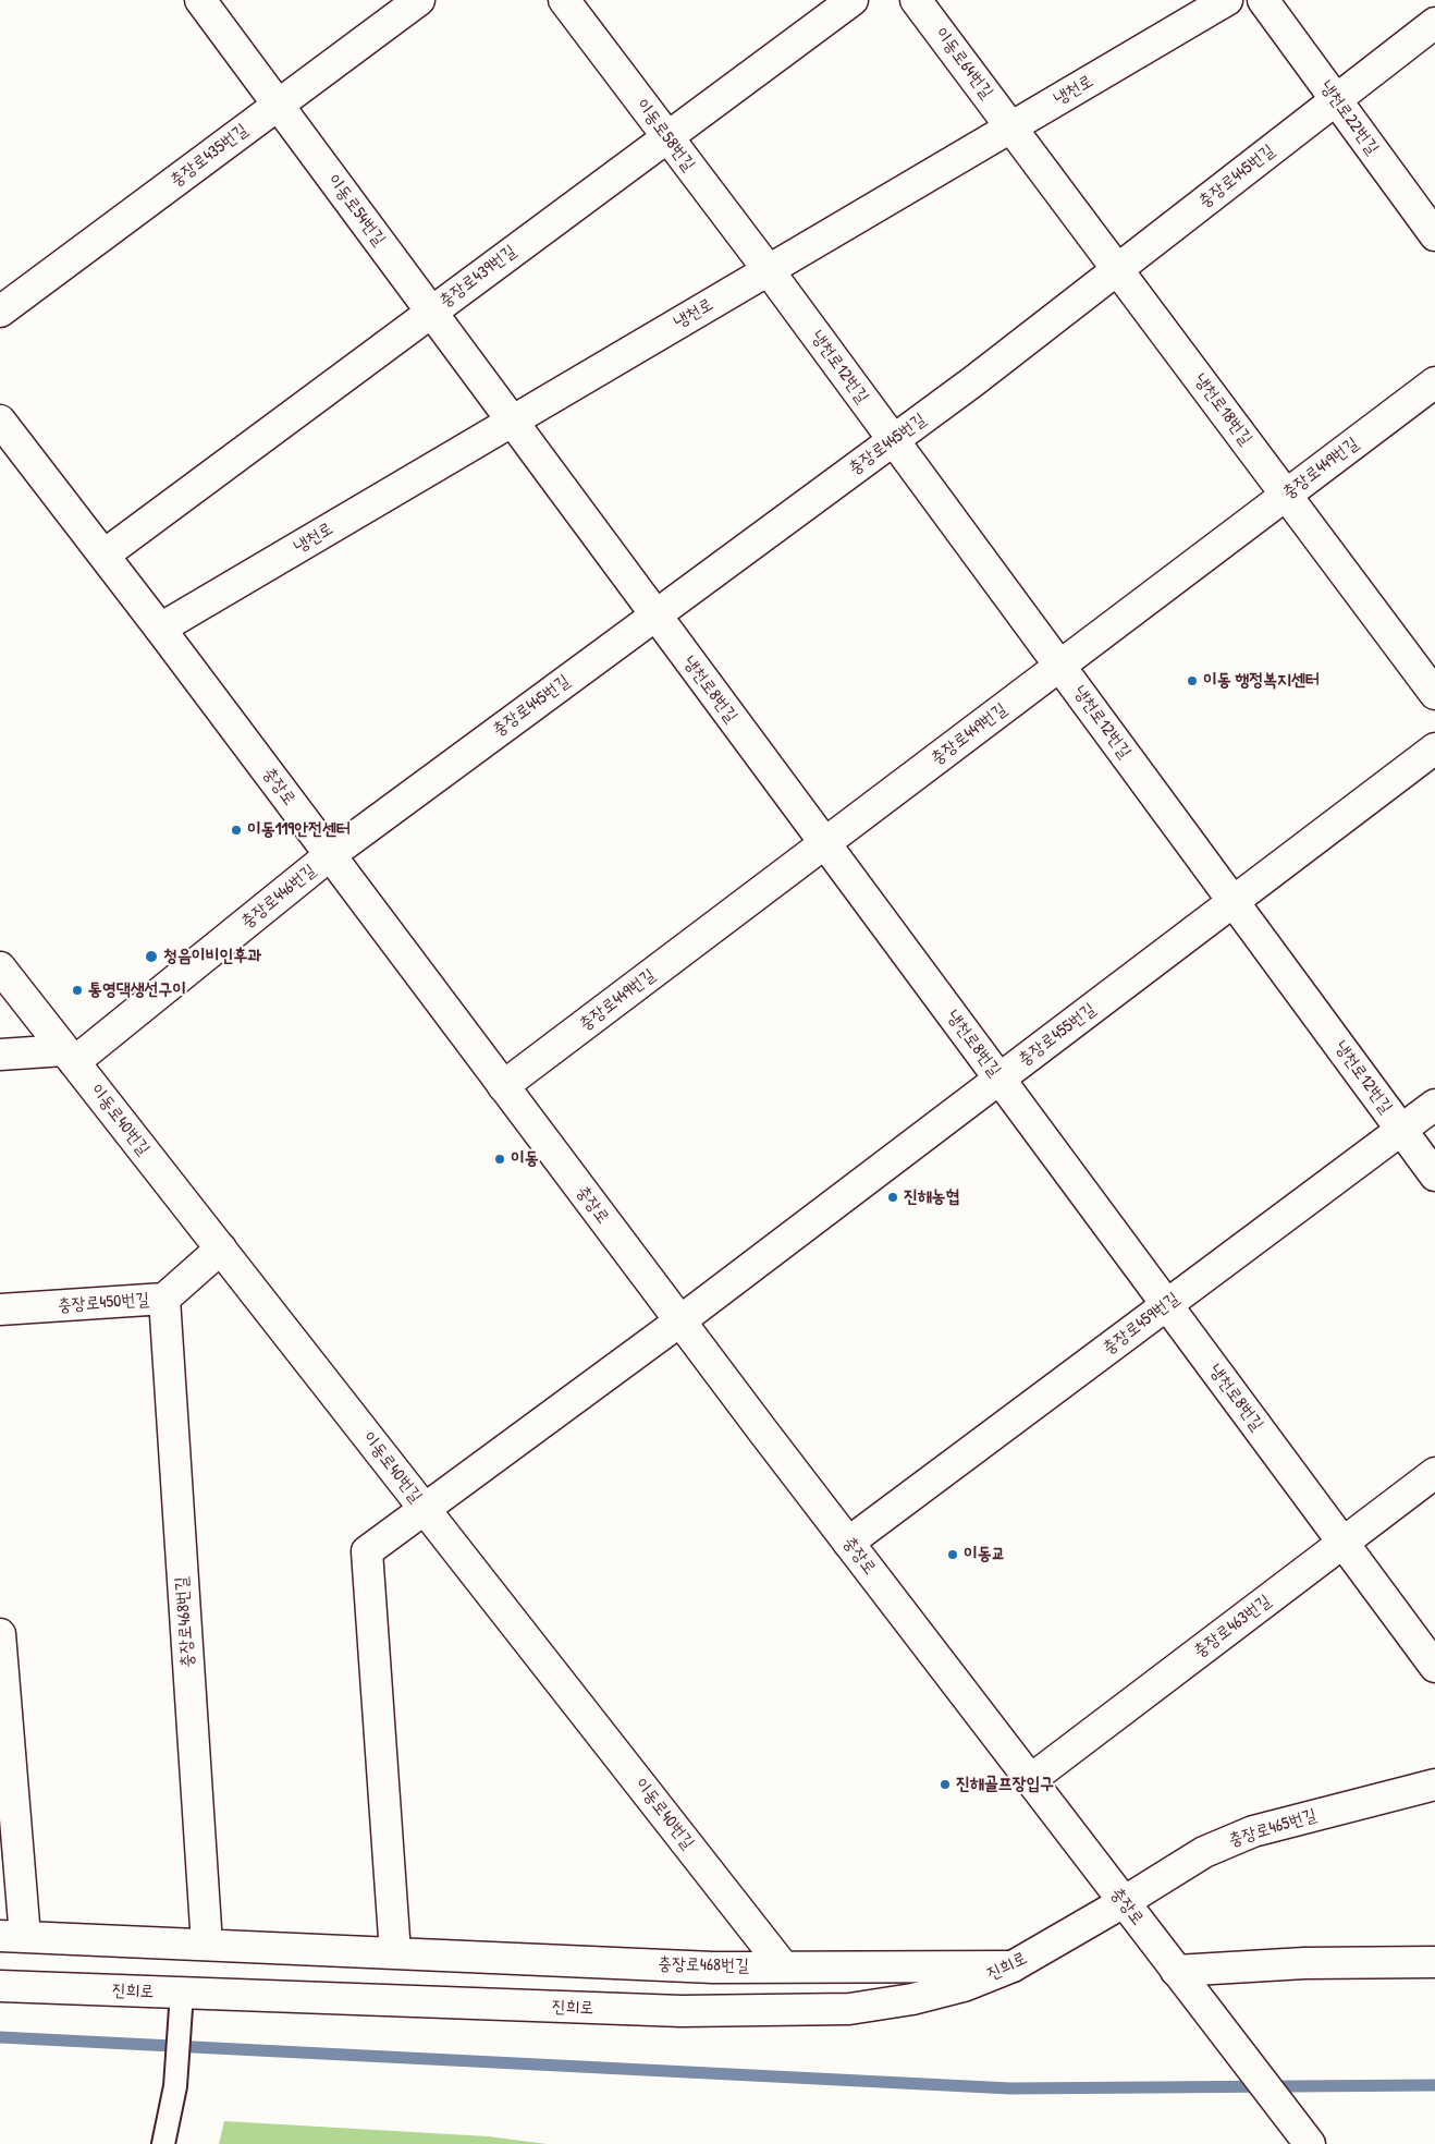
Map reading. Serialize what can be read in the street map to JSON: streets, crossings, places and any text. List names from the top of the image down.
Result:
{
  "streets": {
    "street": [
      "이동로64번길",
      "냉천로",
      "냉천로22번길",
      "이동로58번길",
      "충장로435번길",
      "충장로445번길",
      "이동로54번길",
      "충장로439번길",
      "냉천로12번길",
      "냉천로18번길",
      "충장로449번길",
      "냉천로8번길",
      "충장로",
      "충장로446번길",
      "충장로455번길",
      "이동로40번길",
      "충장로450번길",
      "충장로459번길",
      "충장로468번길",
      "충장로463번길",
      "충장로465번길",
      "진희로"
    ]
  },
  "crossings": [
    ["이동로64번길", "냉천로"],
    ["이동로64번길", "냉천로18번길"],
    ["냉천로", "이동로58번길"],
    ["냉천로", "이동로54번길"],
    ["냉천로", "냉천로12번길"],
    ["냉천로", "냉천로18번길"],
    ["냉천로", "냉천로8번길"],
    ["냉천로", "충장로"],
    ["냉천로22번길", "충장로445번길"],
    ["이동로58번길", "충장로439번길"],
    ["이동로58번길", "냉천로12번길"],
    ["충장로435번길", "이동로54번길"],
    ["충장로445번길", "냉천로12번길"],
    ["충장로445번길", "냉천로18번길"],
    ["충장로445번길", "냉천로8번길"],
    ["충장로445번길", "충장로"],
    ["충장로445번길", "충장로446번길"],
    ["이동로54번길", "충장로439번길"],
    ["이동로54번길", "냉천로8번길"],
    ["충장로439번길", "충장로"],
    ["냉천로12번길", "충장로449번길"],
    ["냉천로12번길", "충장로455번길"],
    ["냉천로12번길", "충장로459번길"],
    ["냉천로18번길", "충장로449번길"],
    ["충장로449번길", "냉천로8번길"],
    ["충장로449번길", "충장로"],
    ["냉천로8번길", "충장로455번길"],
    ["냉천로8번길", "충장로459번길"],
    ["냉천로8번길", "충장로463번길"],
    ["충장로", "충장로446번길"],
    ["충장로", "충장로455번길"],
    ["충장로", "충장로459번길"],
    ["충장로", "충장로463번길"],
    ["충장로", "충장로465번길"],
    ["충장로", "진희로"],
    ["충장로446번길", "이동로40번길"],
    ["충장로455번길", "이동로40번길"],
    ["이동로40번길", "충장로450번길"],
    ["이동로40번길", "충장로468번길"],
    ["충장로450번길", "충장로468번길"],
    ["충장로468번길", "진희로"],
    ["충장로465번길", "진희로"]
  ],
  "places": [
    "이동 행정복지센터",
    "이동119안전센터",
    "청음이비인후과",
    "통영댁생선구이",
    "이동",
    "진해농협",
    "이동교",
    "진해골프장입구"
  ]
}
